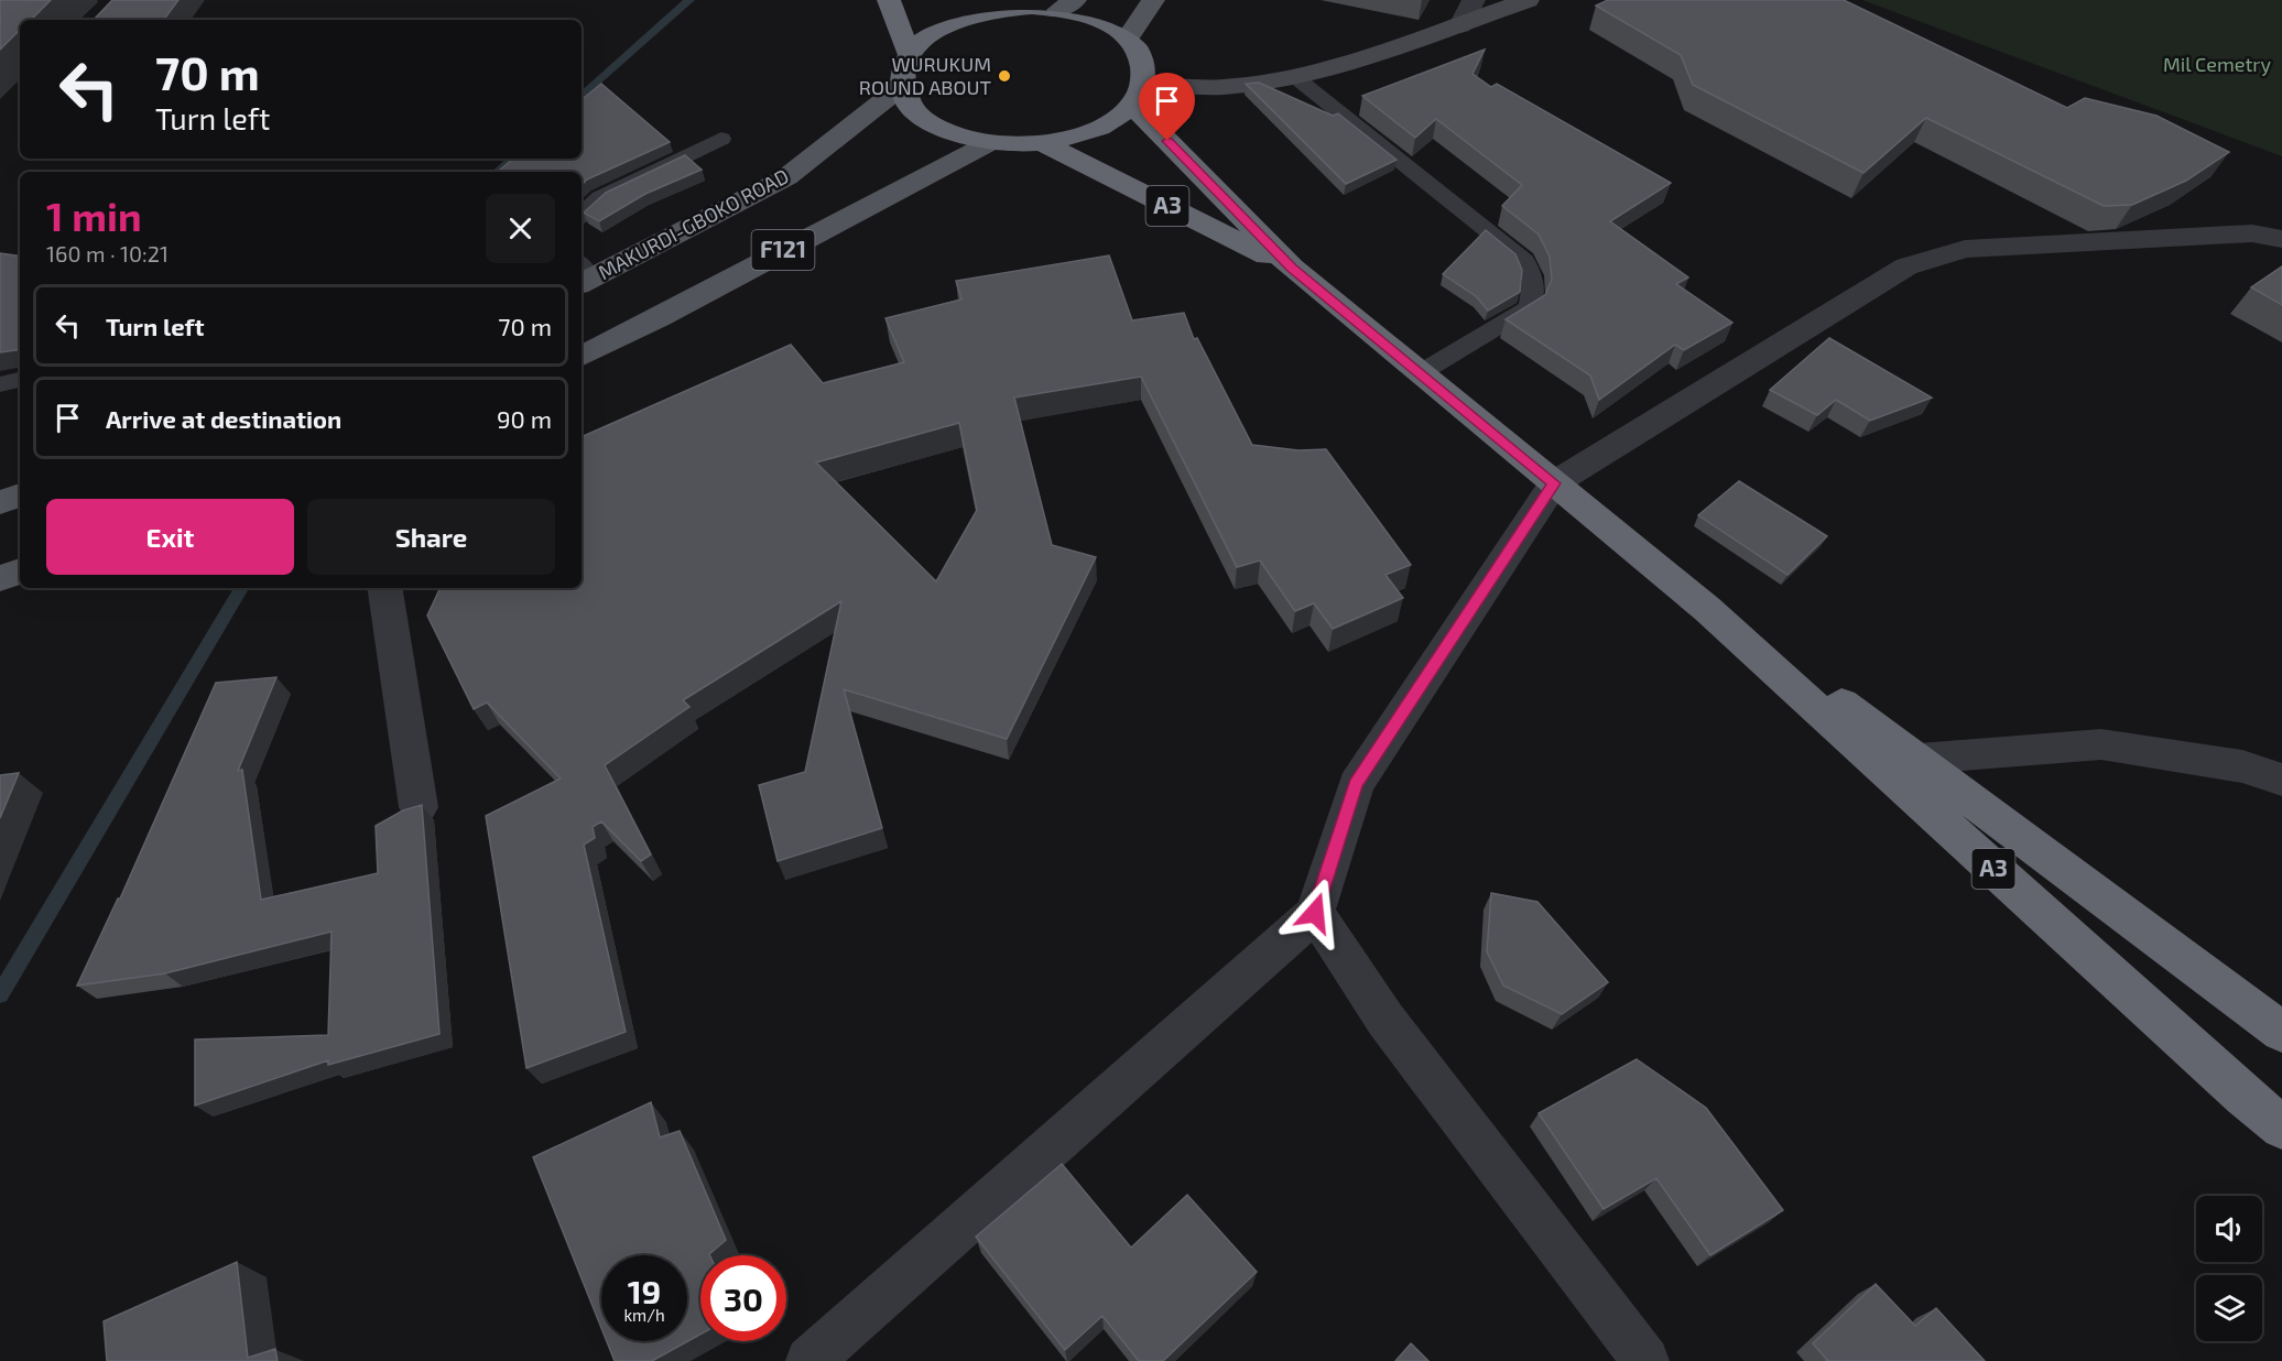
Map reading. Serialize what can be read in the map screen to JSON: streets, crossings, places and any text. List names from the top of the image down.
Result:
{
  "streets": {
    "highway": ["A3"],
    "main road": ["MAKURDI-GBOKO ROAD", "F121"]
  },
  "crossings": [
    ["A3", "MAKURDI-GBOKO ROAD"],
    ["A3", "F121"],
    ["MAKURDI-GBOKO ROAD", "F121"]
  ],
  "parks": ["Mil Cemetry"],
  "places": ["WURUKUM ROUND ABOUT"],
  "page": {
    "turn": ["70 m", "Turn left"],
    "heading": ["1 min", "160 m · 10:21"],
    "list": [
      {
        "name": "Turn left",
        "value": "70 m"
      },
      {
        "name": "Arrive at destination",
        "value": "90 m"
      }
    ],
    "buttons": ["Exit", "Share"],
    "speed": "19 km/h",
    "limit": "30"
  }
}
